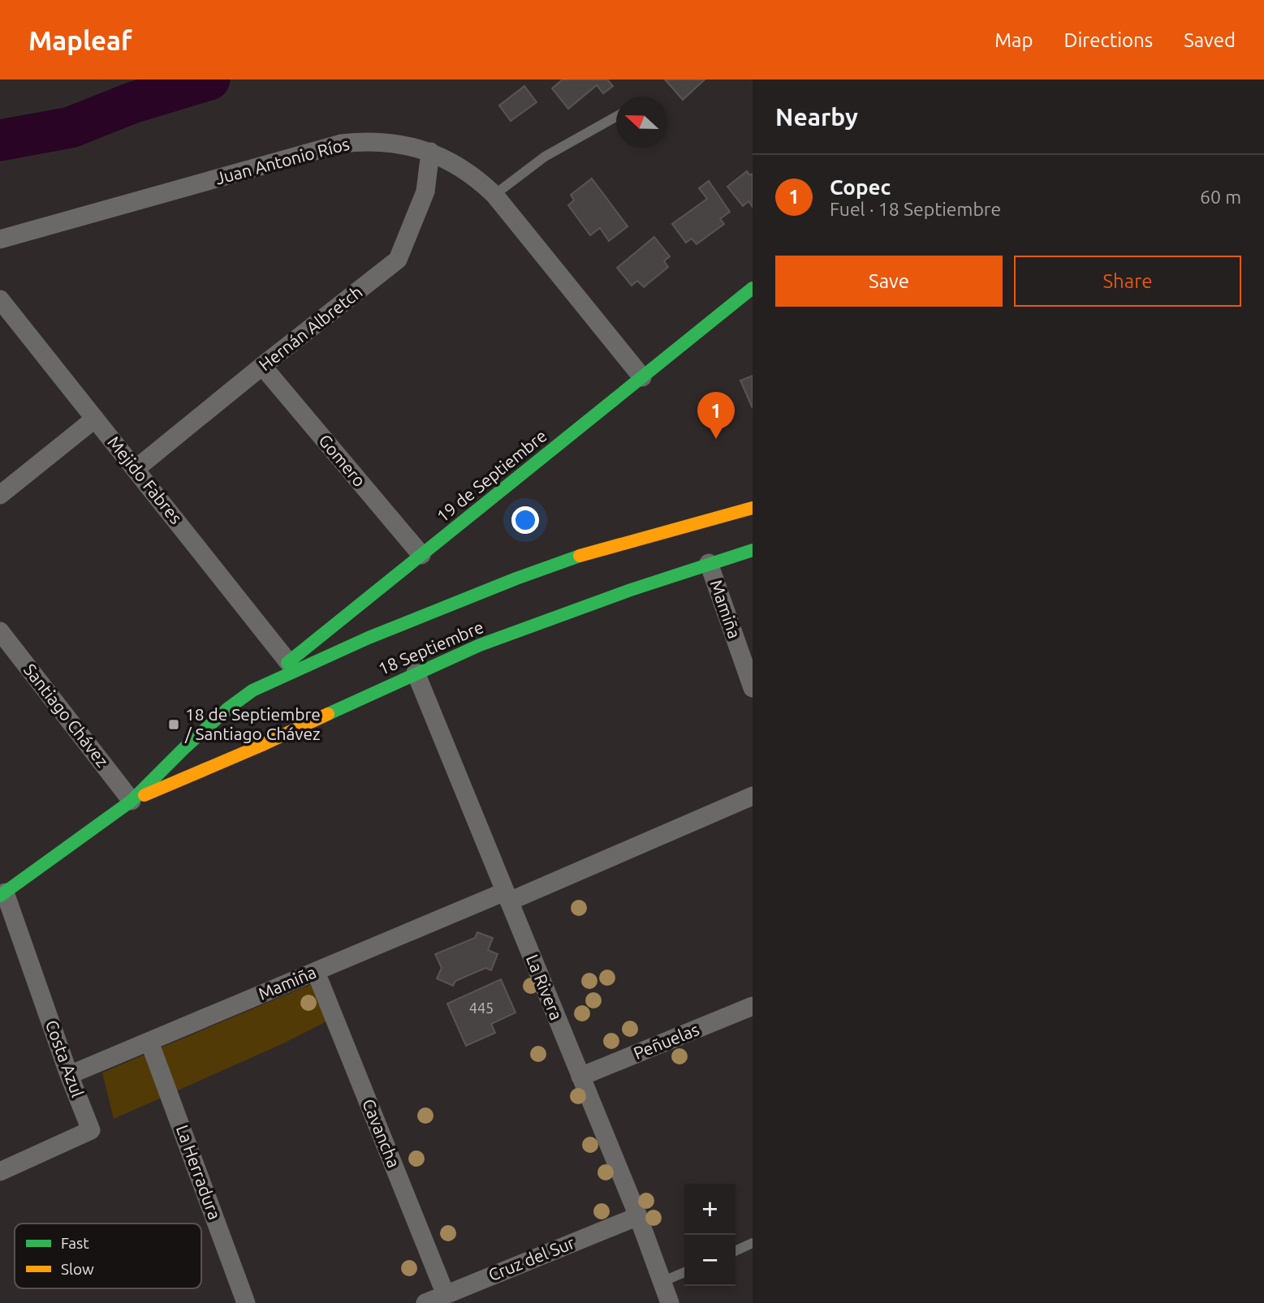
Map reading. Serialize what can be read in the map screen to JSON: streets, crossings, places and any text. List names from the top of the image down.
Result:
{
  "streets": {
    "main road": ["19 de Septiembre", "18 Septiembre"],
    "street": [
      "Juan Antonio Ríos",
      "Hernán Albretch",
      "Gomero",
      "Mejido Fabres",
      "Mamiña",
      "Santiago Chávez",
      "La Rivera",
      "Peñuelas",
      "Costa Azul",
      "Cavancha",
      "La Herradura",
      "Cruz del Sur"
    ]
  },
  "crossings": [
    ["Juan Antonio Ríos", "Hernán Albretch"],
    ["Juan Antonio Ríos", "19 de Septiembre"],
    ["Hernán Albretch", "Gomero"],
    ["Hernán Albretch", "Mejido Fabres"],
    ["Gomero", "19 de Septiembre"],
    ["19 de Septiembre", "Mejido Fabres"],
    ["19 de Septiembre", "18 Septiembre"],
    ["Mamiña", "18 Septiembre"],
    ["Mamiña", "La Rivera"],
    ["Mamiña", "Costa Azul"],
    ["Mamiña", "Cavancha"],
    ["Mamiña", "La Herradura"],
    ["18 Septiembre", "Santiago Chávez"],
    ["18 Septiembre", "La Rivera"],
    ["La Rivera", "Peñuelas"],
    ["La Rivera", "Cruz del Sur"],
    ["Cavancha", "Cruz del Sur"]
  ],
  "places": {
    "transit": ["18 de Septiembre / Santiago Chávez"]
  },
  "house_numbers": ["445"],
  "legend": ["Fast", "Slow"],
  "north": "left",
  "page": {
    "header": "Mapleaf",
    "nav": ["Map", "Directions", "Saved"],
    "heading": "Nearby",
    "list": [
      {
        "mark": "1",
        "name": "Copec",
        "note": "Fuel · 18 Septiembre",
        "value": "60 m"
      }
    ],
    "buttons": ["Save", "Share"],
    "pins": "1",
    "map_buttons": ["+", "−"]
  }
}
